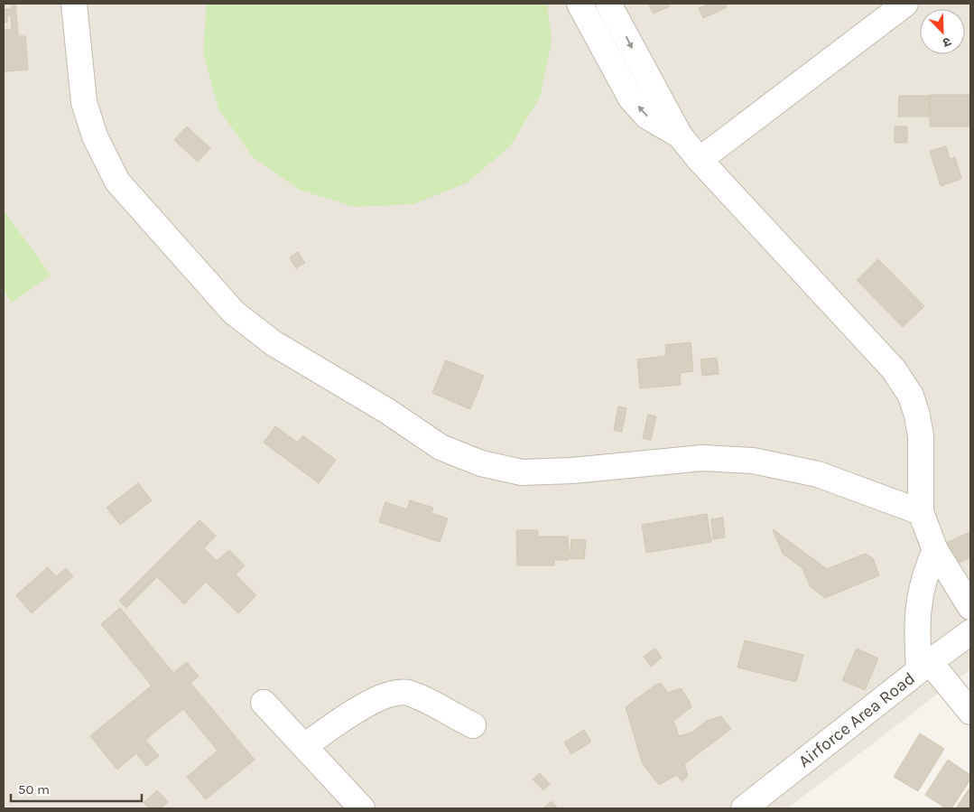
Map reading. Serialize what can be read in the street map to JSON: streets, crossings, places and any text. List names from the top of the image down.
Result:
{
  "streets": {
    "street": ["Airforce Area Road"]
  },
  "scale_bar": "50 m",
  "north": "bottom right"
}
